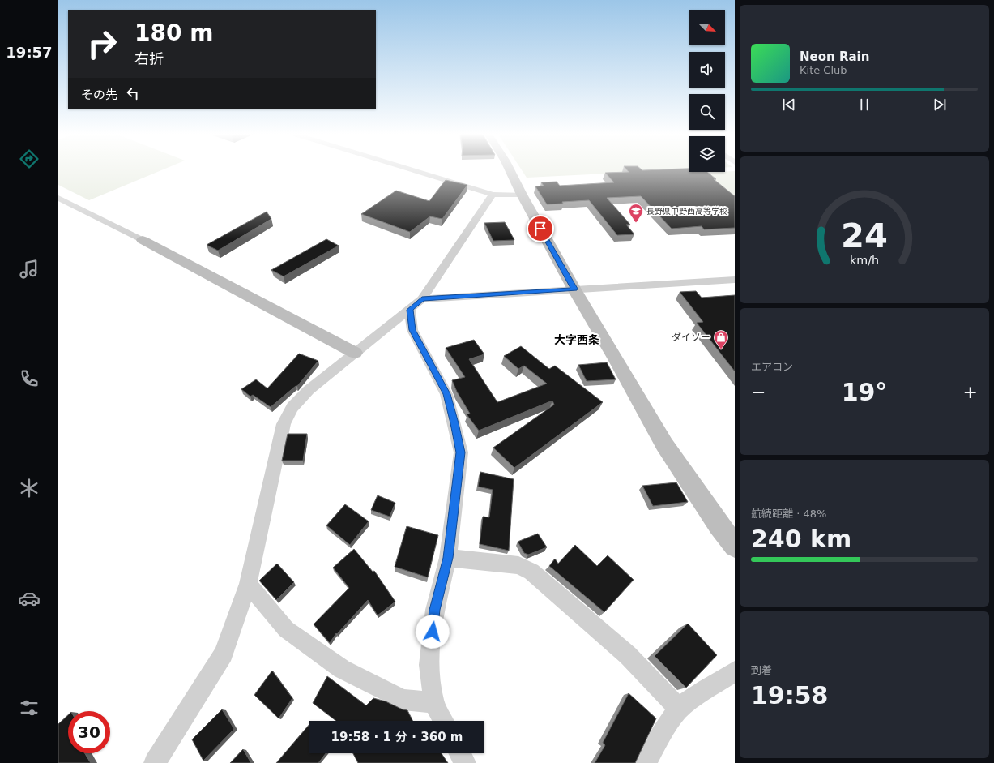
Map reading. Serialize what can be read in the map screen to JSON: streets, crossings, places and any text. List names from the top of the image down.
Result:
{
  "districts": ["大字西条"],
  "places": {
    "school or university": ["長野県中野西高等学校"],
    "shop": ["ダイソー"]
  },
  "north": "bottom right",
  "page": {
    "tabs": "19:57",
    "turn": ["180 m", "右折"],
    "song": ["Neon Rain", "Kite Club"],
    "then": "その先",
    "tile": [
      "エアコン",
      ["航続距離 · 48%", "240 km"],
      ["到着", "19:58"]
    ],
    "heat": ["−", "19°", "+"],
    "limit": "30",
    "trip": "19:58 · 1 分 · 360 m",
    "gauge": ["24", "km/h"]
  }
}
